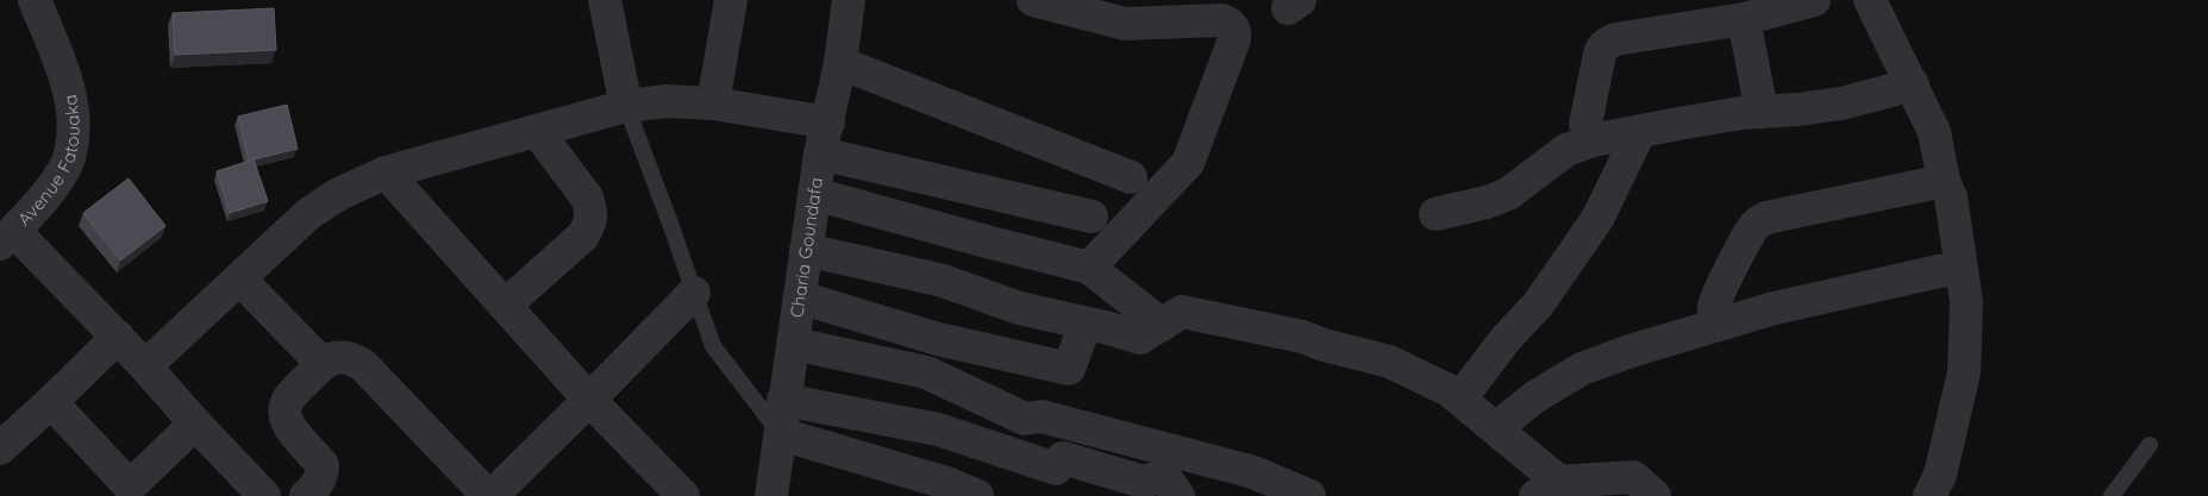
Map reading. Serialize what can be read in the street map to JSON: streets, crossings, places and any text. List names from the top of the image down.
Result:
{
  "streets": {
    "street": ["Avenue Fatouaka", "Charia Goundafa"]
  }
}
